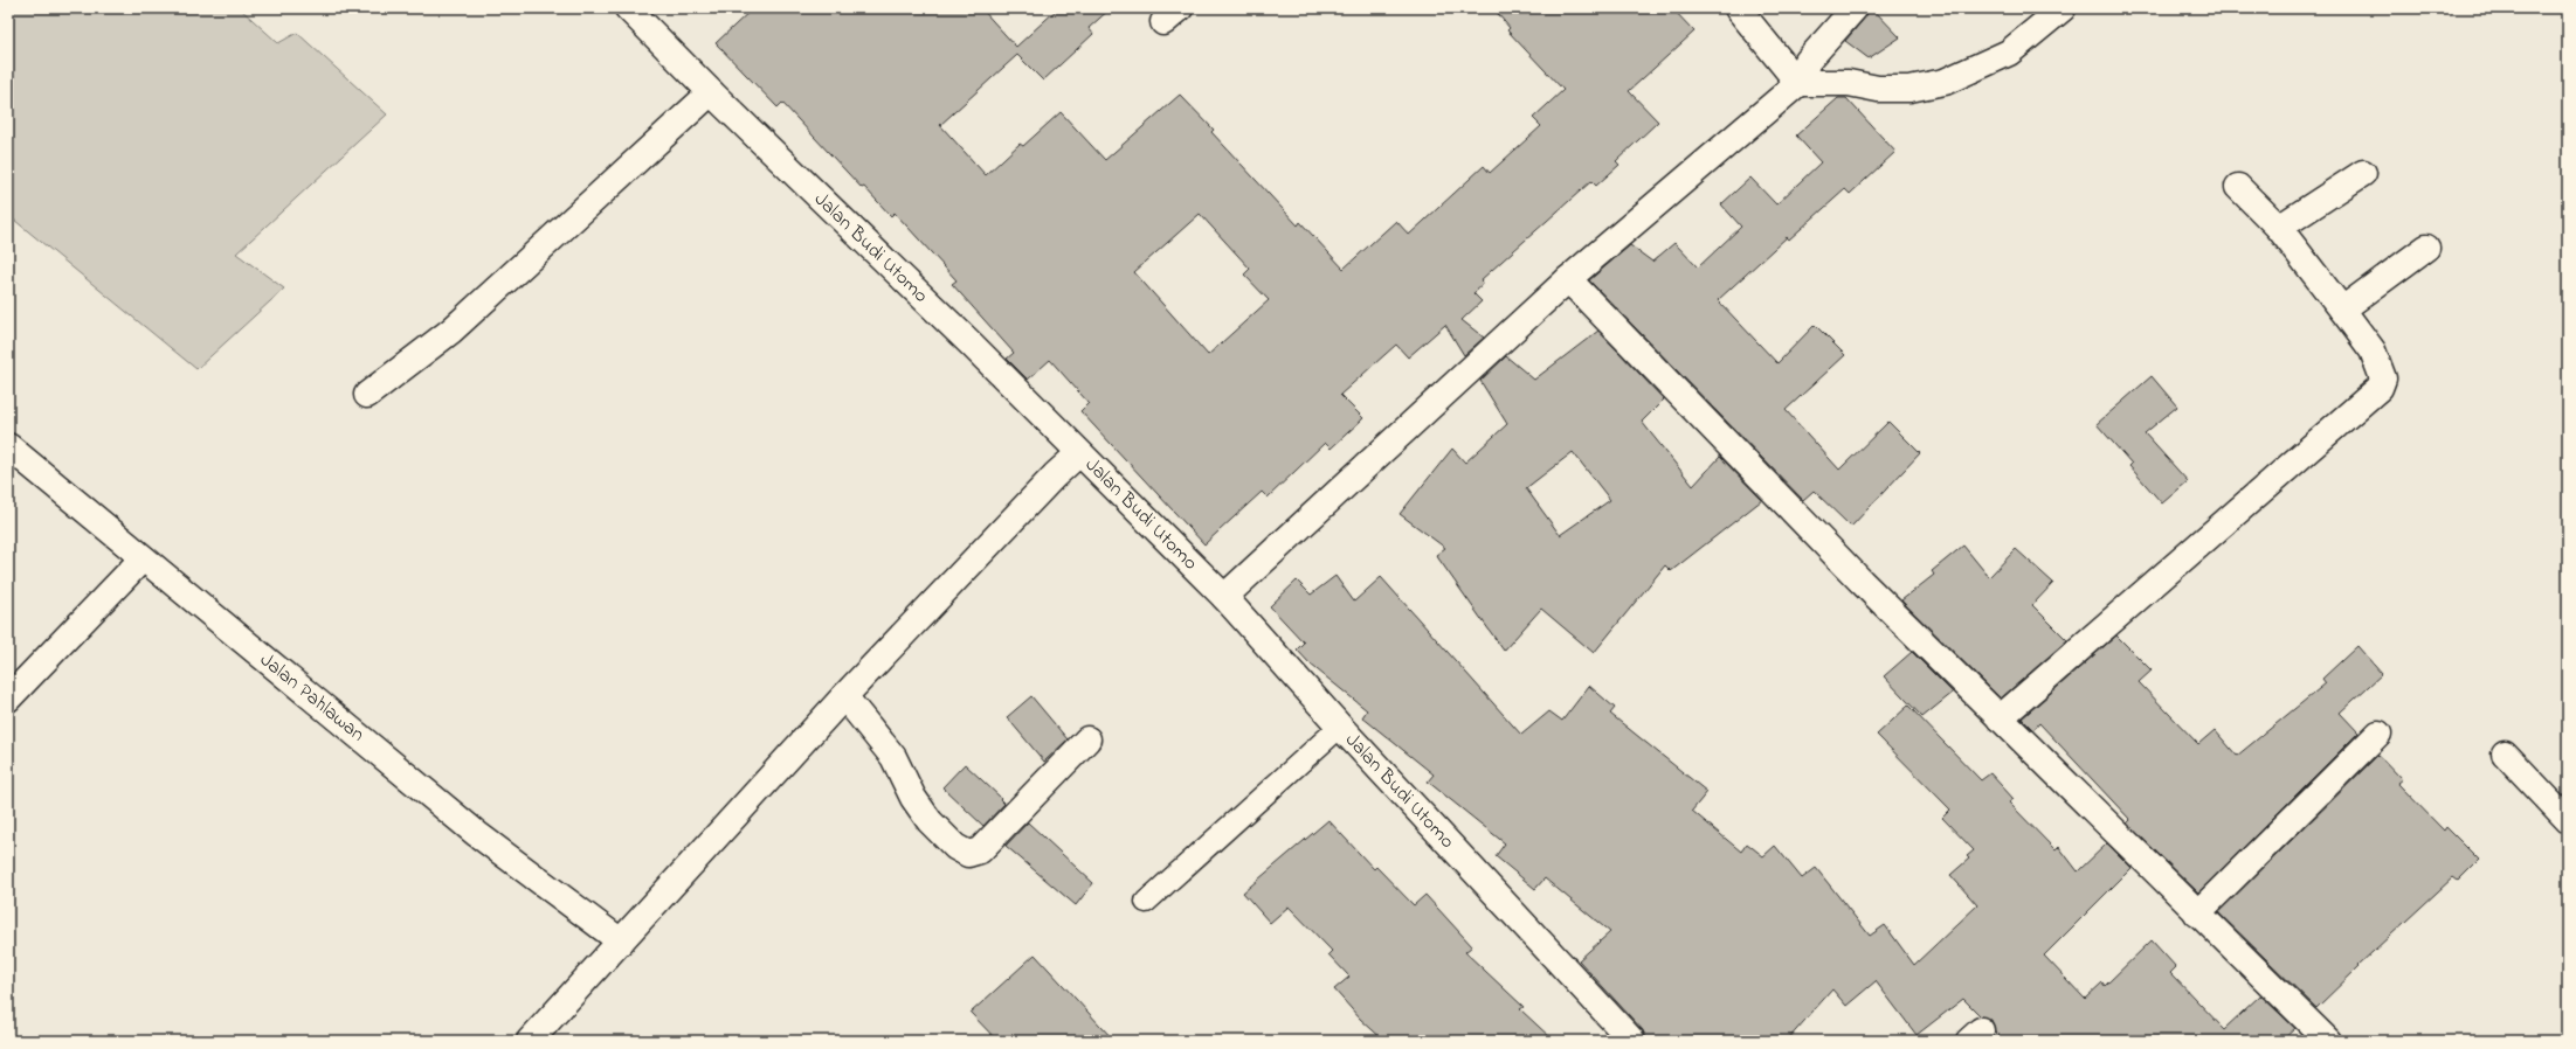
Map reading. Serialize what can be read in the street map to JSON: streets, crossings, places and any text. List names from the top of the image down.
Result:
{
  "streets": {
    "street": ["Jalan Budi Utomo", "Jalan Pahlawan"]
  }
}
